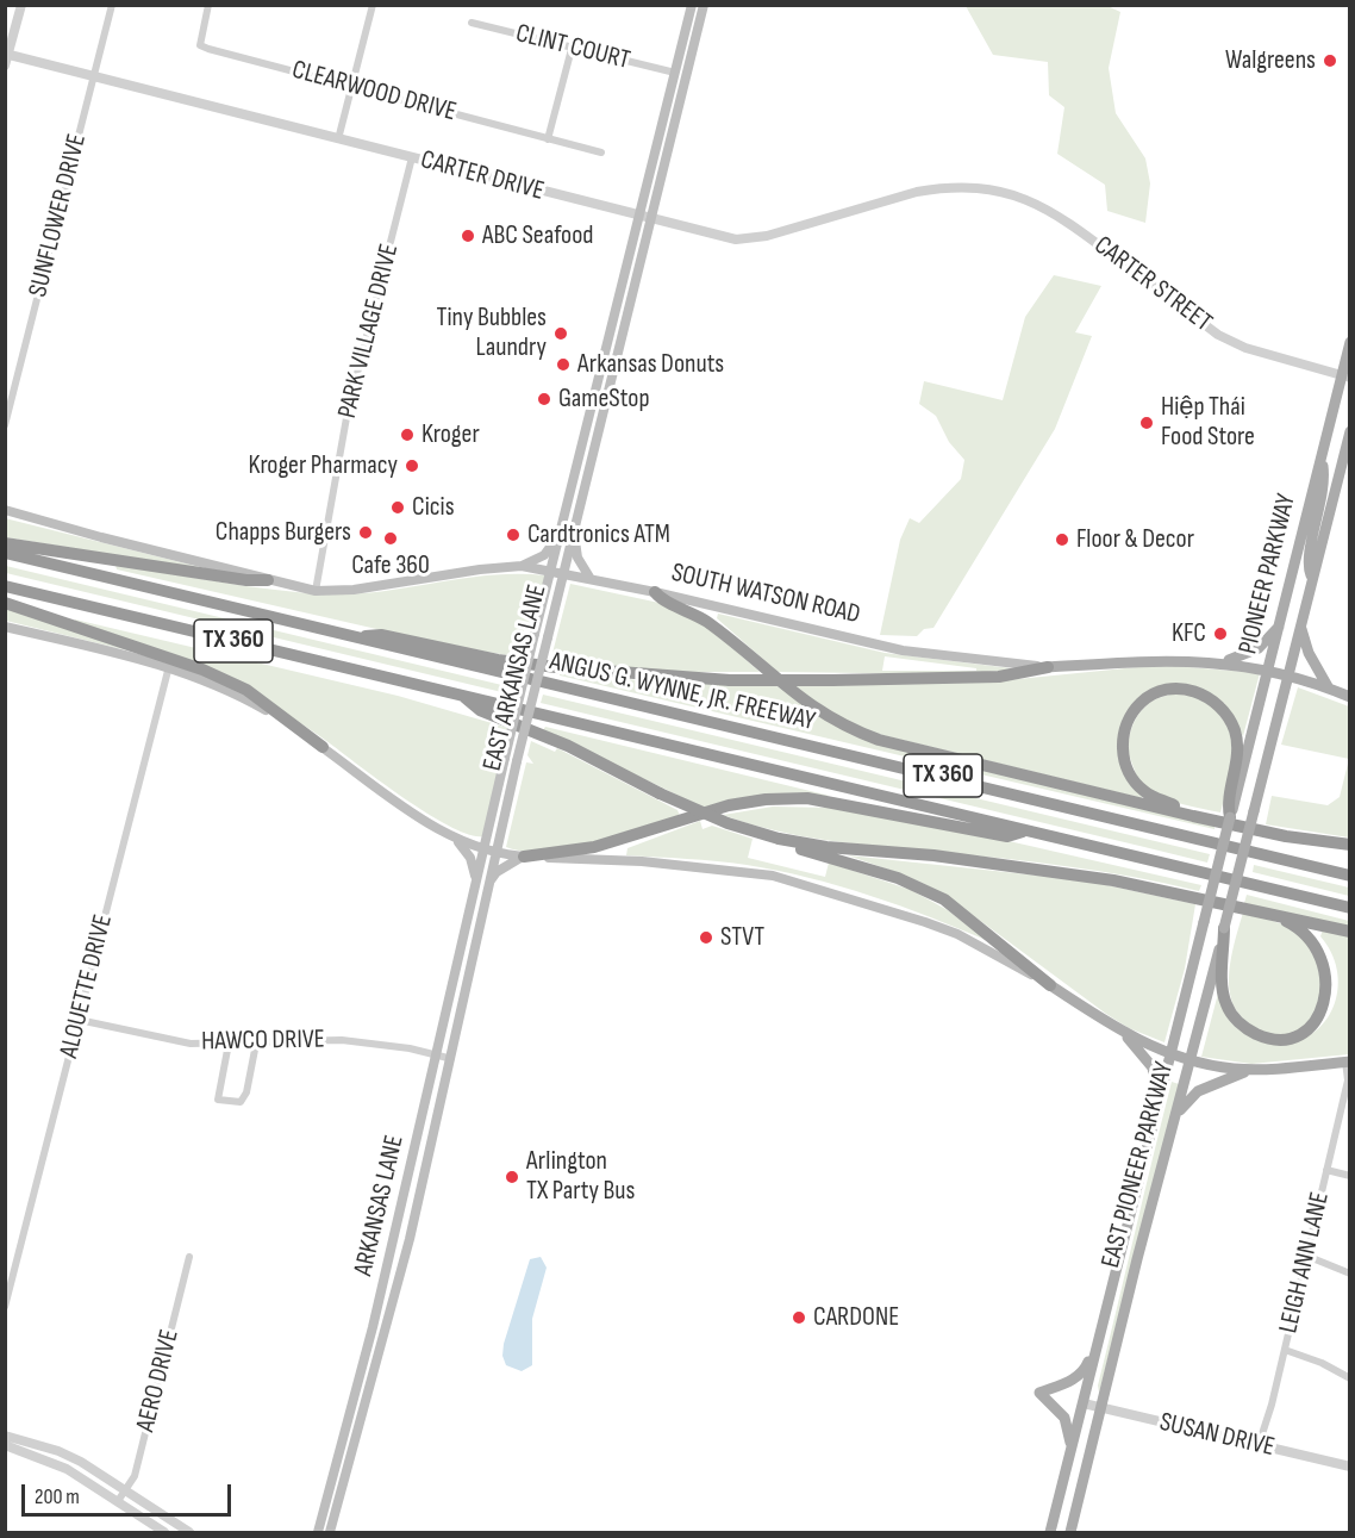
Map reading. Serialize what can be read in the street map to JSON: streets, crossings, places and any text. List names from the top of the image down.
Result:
{
  "streets": {
    "highway": ["TX 360", "ANGUS G. WYNNE, JR. FREEWAY"],
    "main road": [
      "PIONEER PARKWAY",
      "SOUTH WATSON ROAD",
      "EAST ARKANSAS LANE",
      "EAST PIONEER PARKWAY",
      "ARKANSAS LANE"
    ],
    "street": [
      "CLINT COURT",
      "CLEARWOOD DRIVE",
      "CARTER DRIVE",
      "SUNFLOWER DRIVE",
      "CARTER STREET",
      "PARK VILLAGE DRIVE",
      "ALOUETTE DRIVE",
      "HAWCO DRIVE",
      "LEIGH ANN LANE",
      "AERO DRIVE",
      "SUSAN DRIVE"
    ]
  },
  "crossings": [
    ["CLINT COURT", "EAST ARKANSAS LANE"],
    ["CARTER DRIVE", "SUNFLOWER DRIVE"],
    ["CARTER DRIVE", "CARTER STREET"],
    ["CARTER DRIVE", "PARK VILLAGE DRIVE"],
    ["CARTER DRIVE", "EAST ARKANSAS LANE"],
    ["CARTER STREET", "PIONEER PARKWAY"],
    ["PARK VILLAGE DRIVE", "SOUTH WATSON ROAD"],
    ["PIONEER PARKWAY", "SOUTH WATSON ROAD"],
    ["PIONEER PARKWAY", "EAST PIONEER PARKWAY"],
    ["SOUTH WATSON ROAD", "EAST ARKANSAS LANE"],
    ["EAST ARKANSAS LANE", "HAWCO DRIVE"],
    ["EAST ARKANSAS LANE", "ARKANSAS LANE"],
    ["ALOUETTE DRIVE", "HAWCO DRIVE"],
    ["HAWCO DRIVE", "ARKANSAS LANE"],
    ["EAST PIONEER PARKWAY", "SUSAN DRIVE"],
    ["LEIGH ANN LANE", "SUSAN DRIVE"]
  ],
  "places": [
    "Walgreens",
    "ABC Seafood",
    "Tiny Bubbles Laundry",
    "Arkansas Donuts",
    "GameStop",
    "Hiệp Thái Food Store",
    "Kroger",
    "Kroger Pharmacy",
    "Cicis",
    "Chapps Burgers",
    "Cardtronics ATM",
    "Cafe 360",
    "Floor & Decor",
    "KFC",
    "STVT",
    "Arlington TX Party Bus",
    "CARDONE"
  ],
  "scale_bar": "200 m"
}
